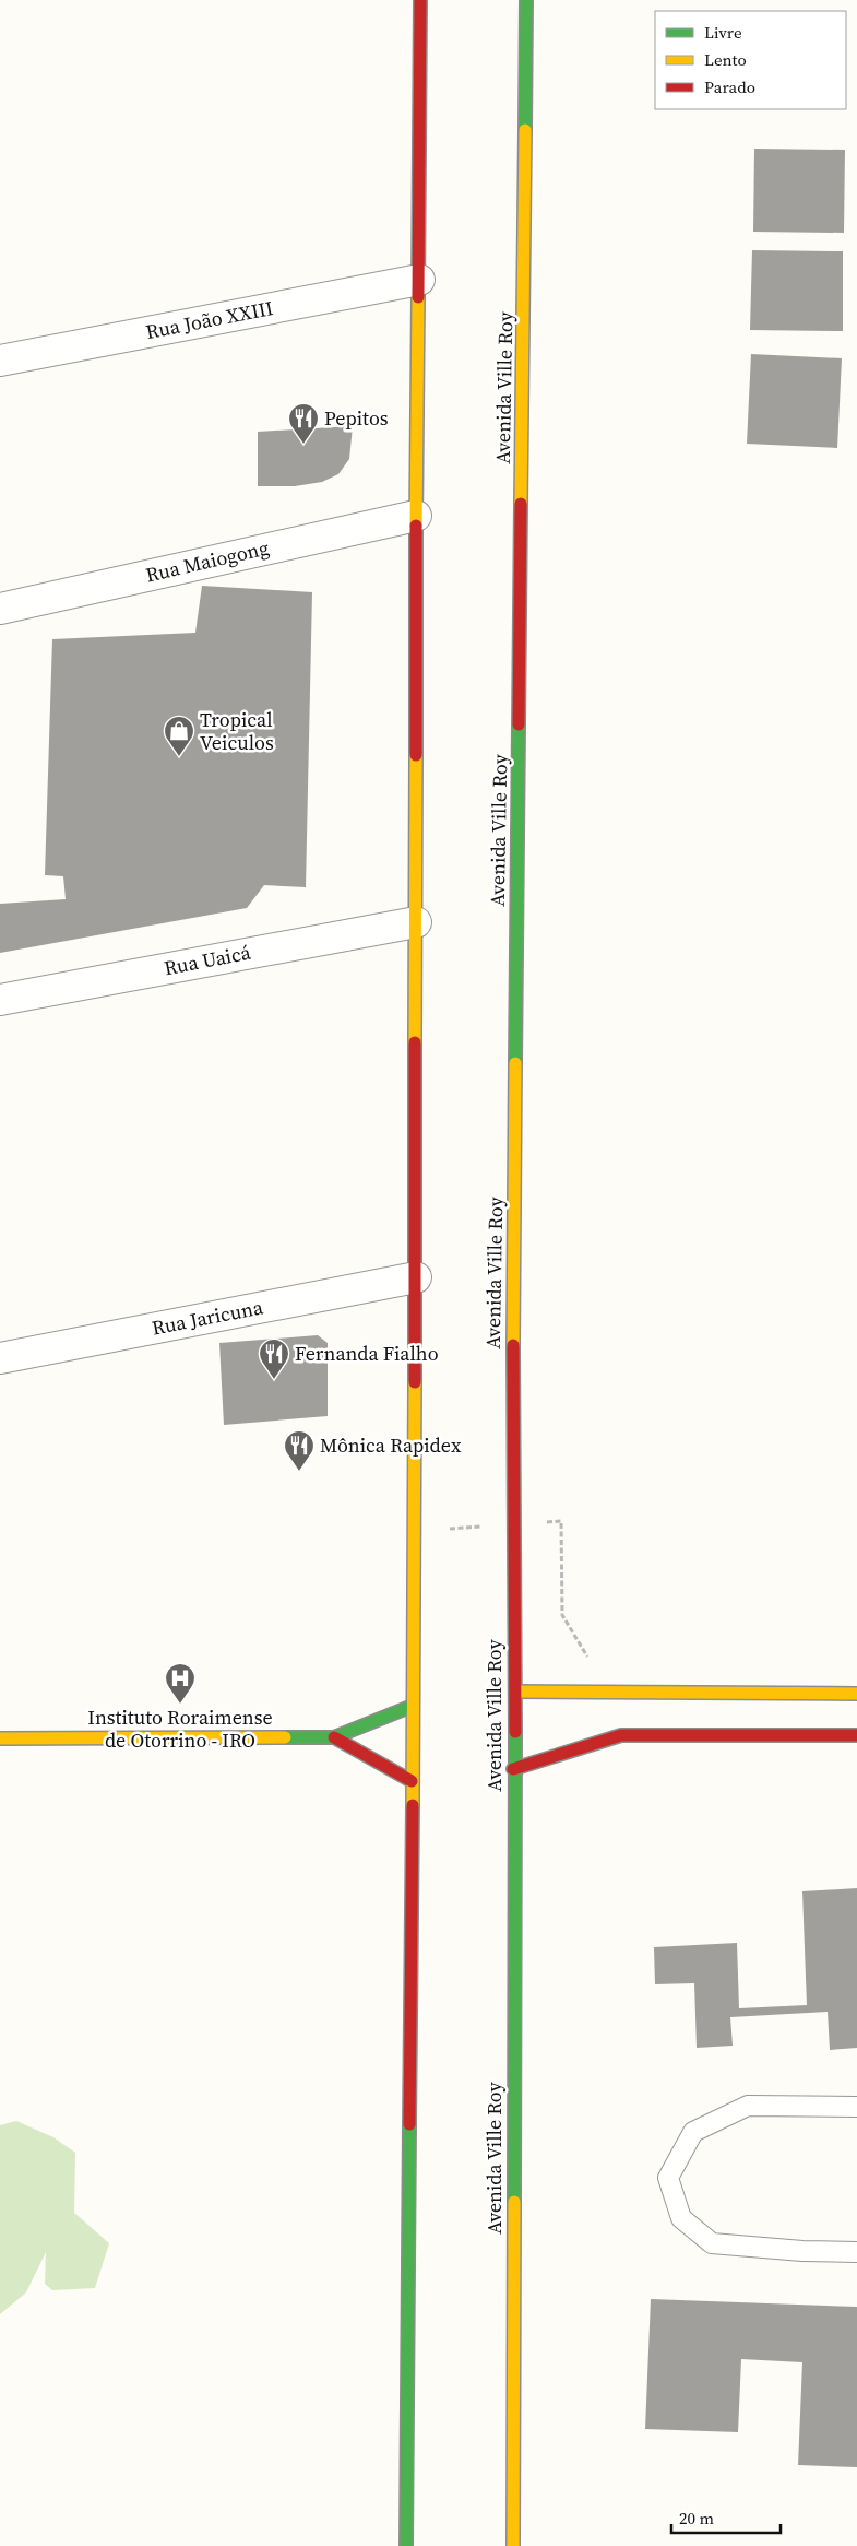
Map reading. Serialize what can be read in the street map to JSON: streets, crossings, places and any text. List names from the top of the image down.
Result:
{
  "streets": {
    "main road": ["Avenida Ville Roy"],
    "street": [
      "Rua João XXIII",
      "Rua Maiogong",
      "Rua Uaicá",
      "Rua Jaricuna"
    ]
  },
  "places": {
    "restaurant": ["Pepitos", "Fernanda Fialho", "Mônica Rapidex"],
    "shop": ["Tropical Veiculos"],
    "hospital": ["Instituto Roraimense de Otorrino - IRO"]
  },
  "legend": ["Livre", "Lento", "Parado"],
  "scale_bar": "20 m"
}
